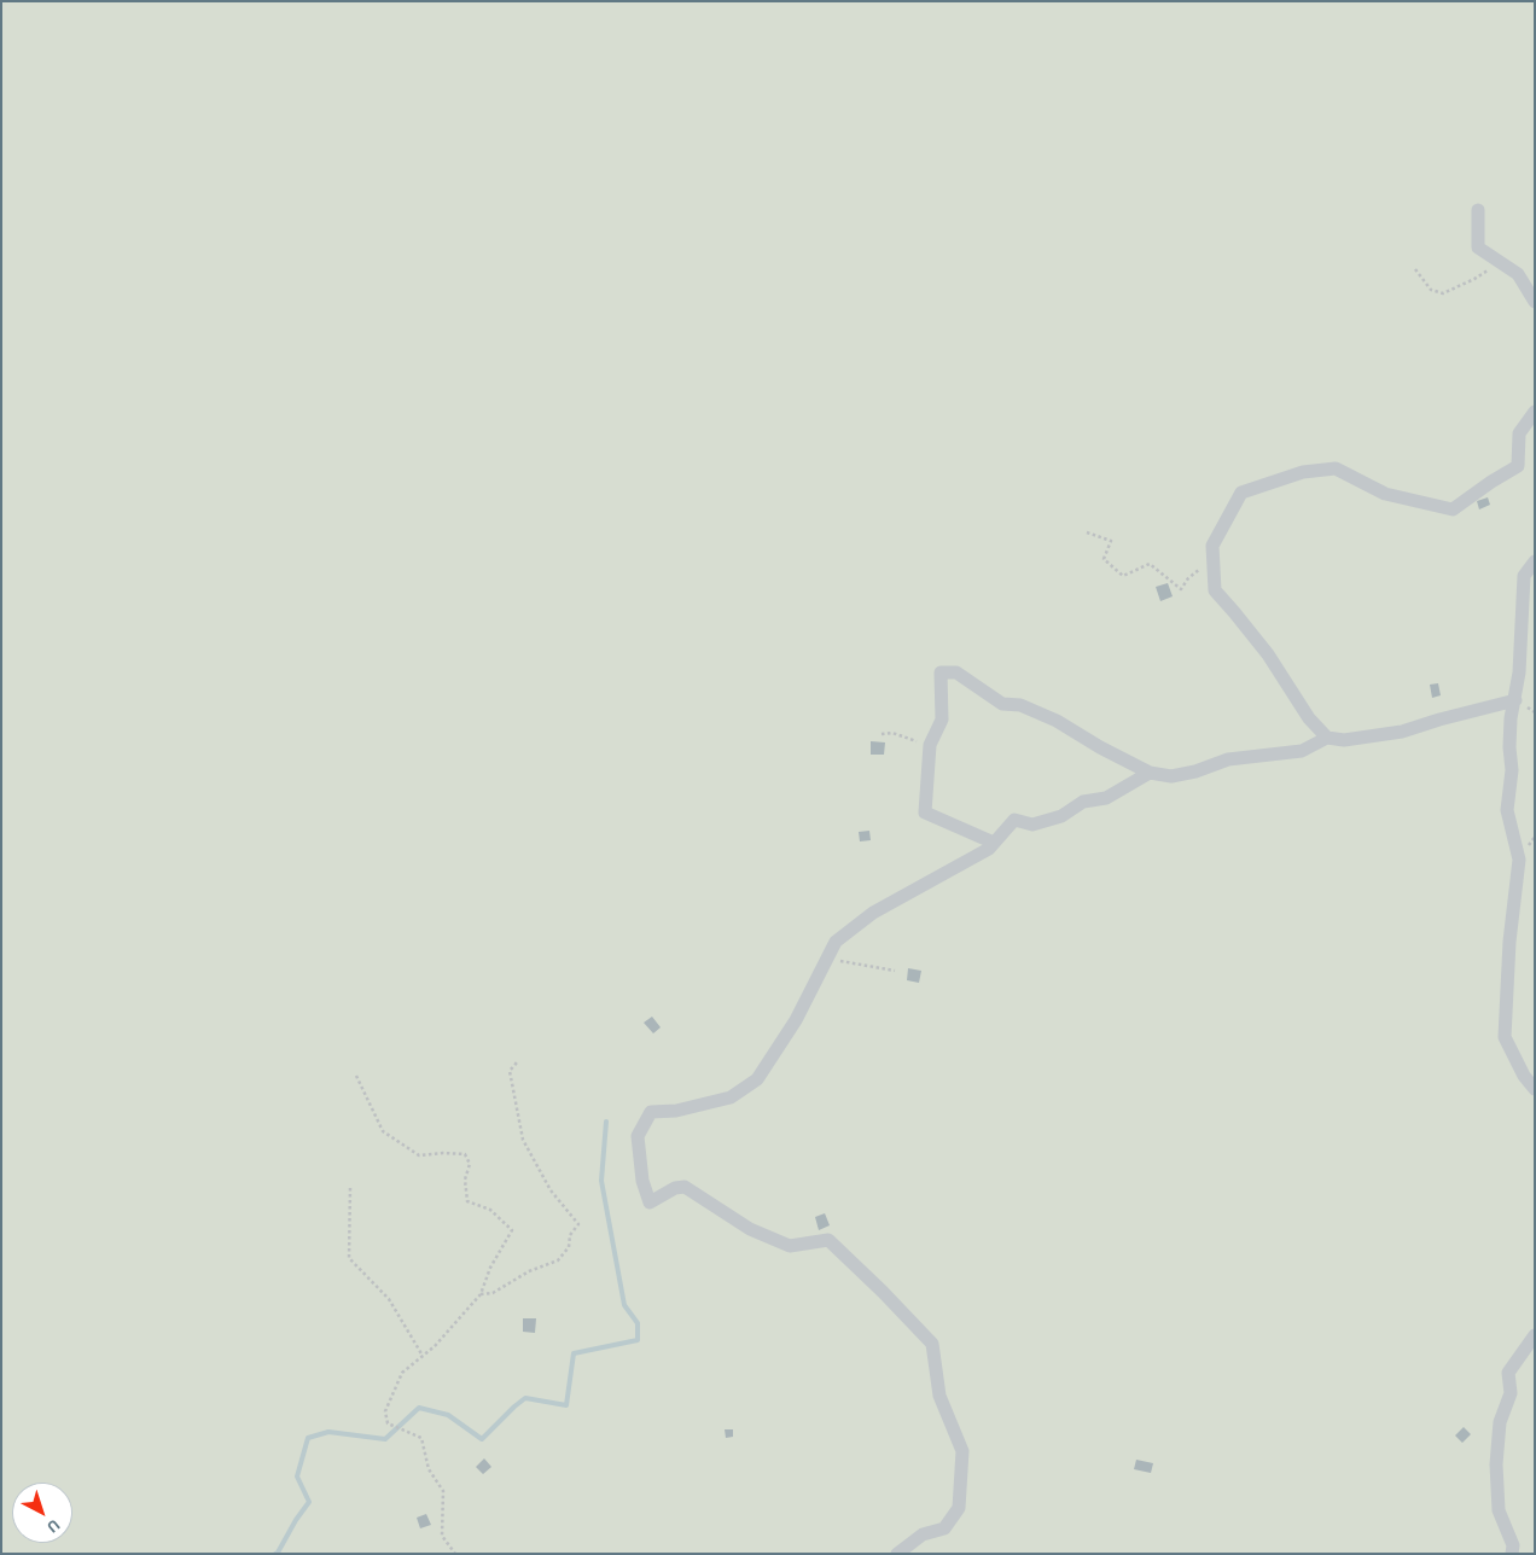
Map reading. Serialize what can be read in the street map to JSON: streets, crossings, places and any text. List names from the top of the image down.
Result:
{
  "north": "bottom right"
}
